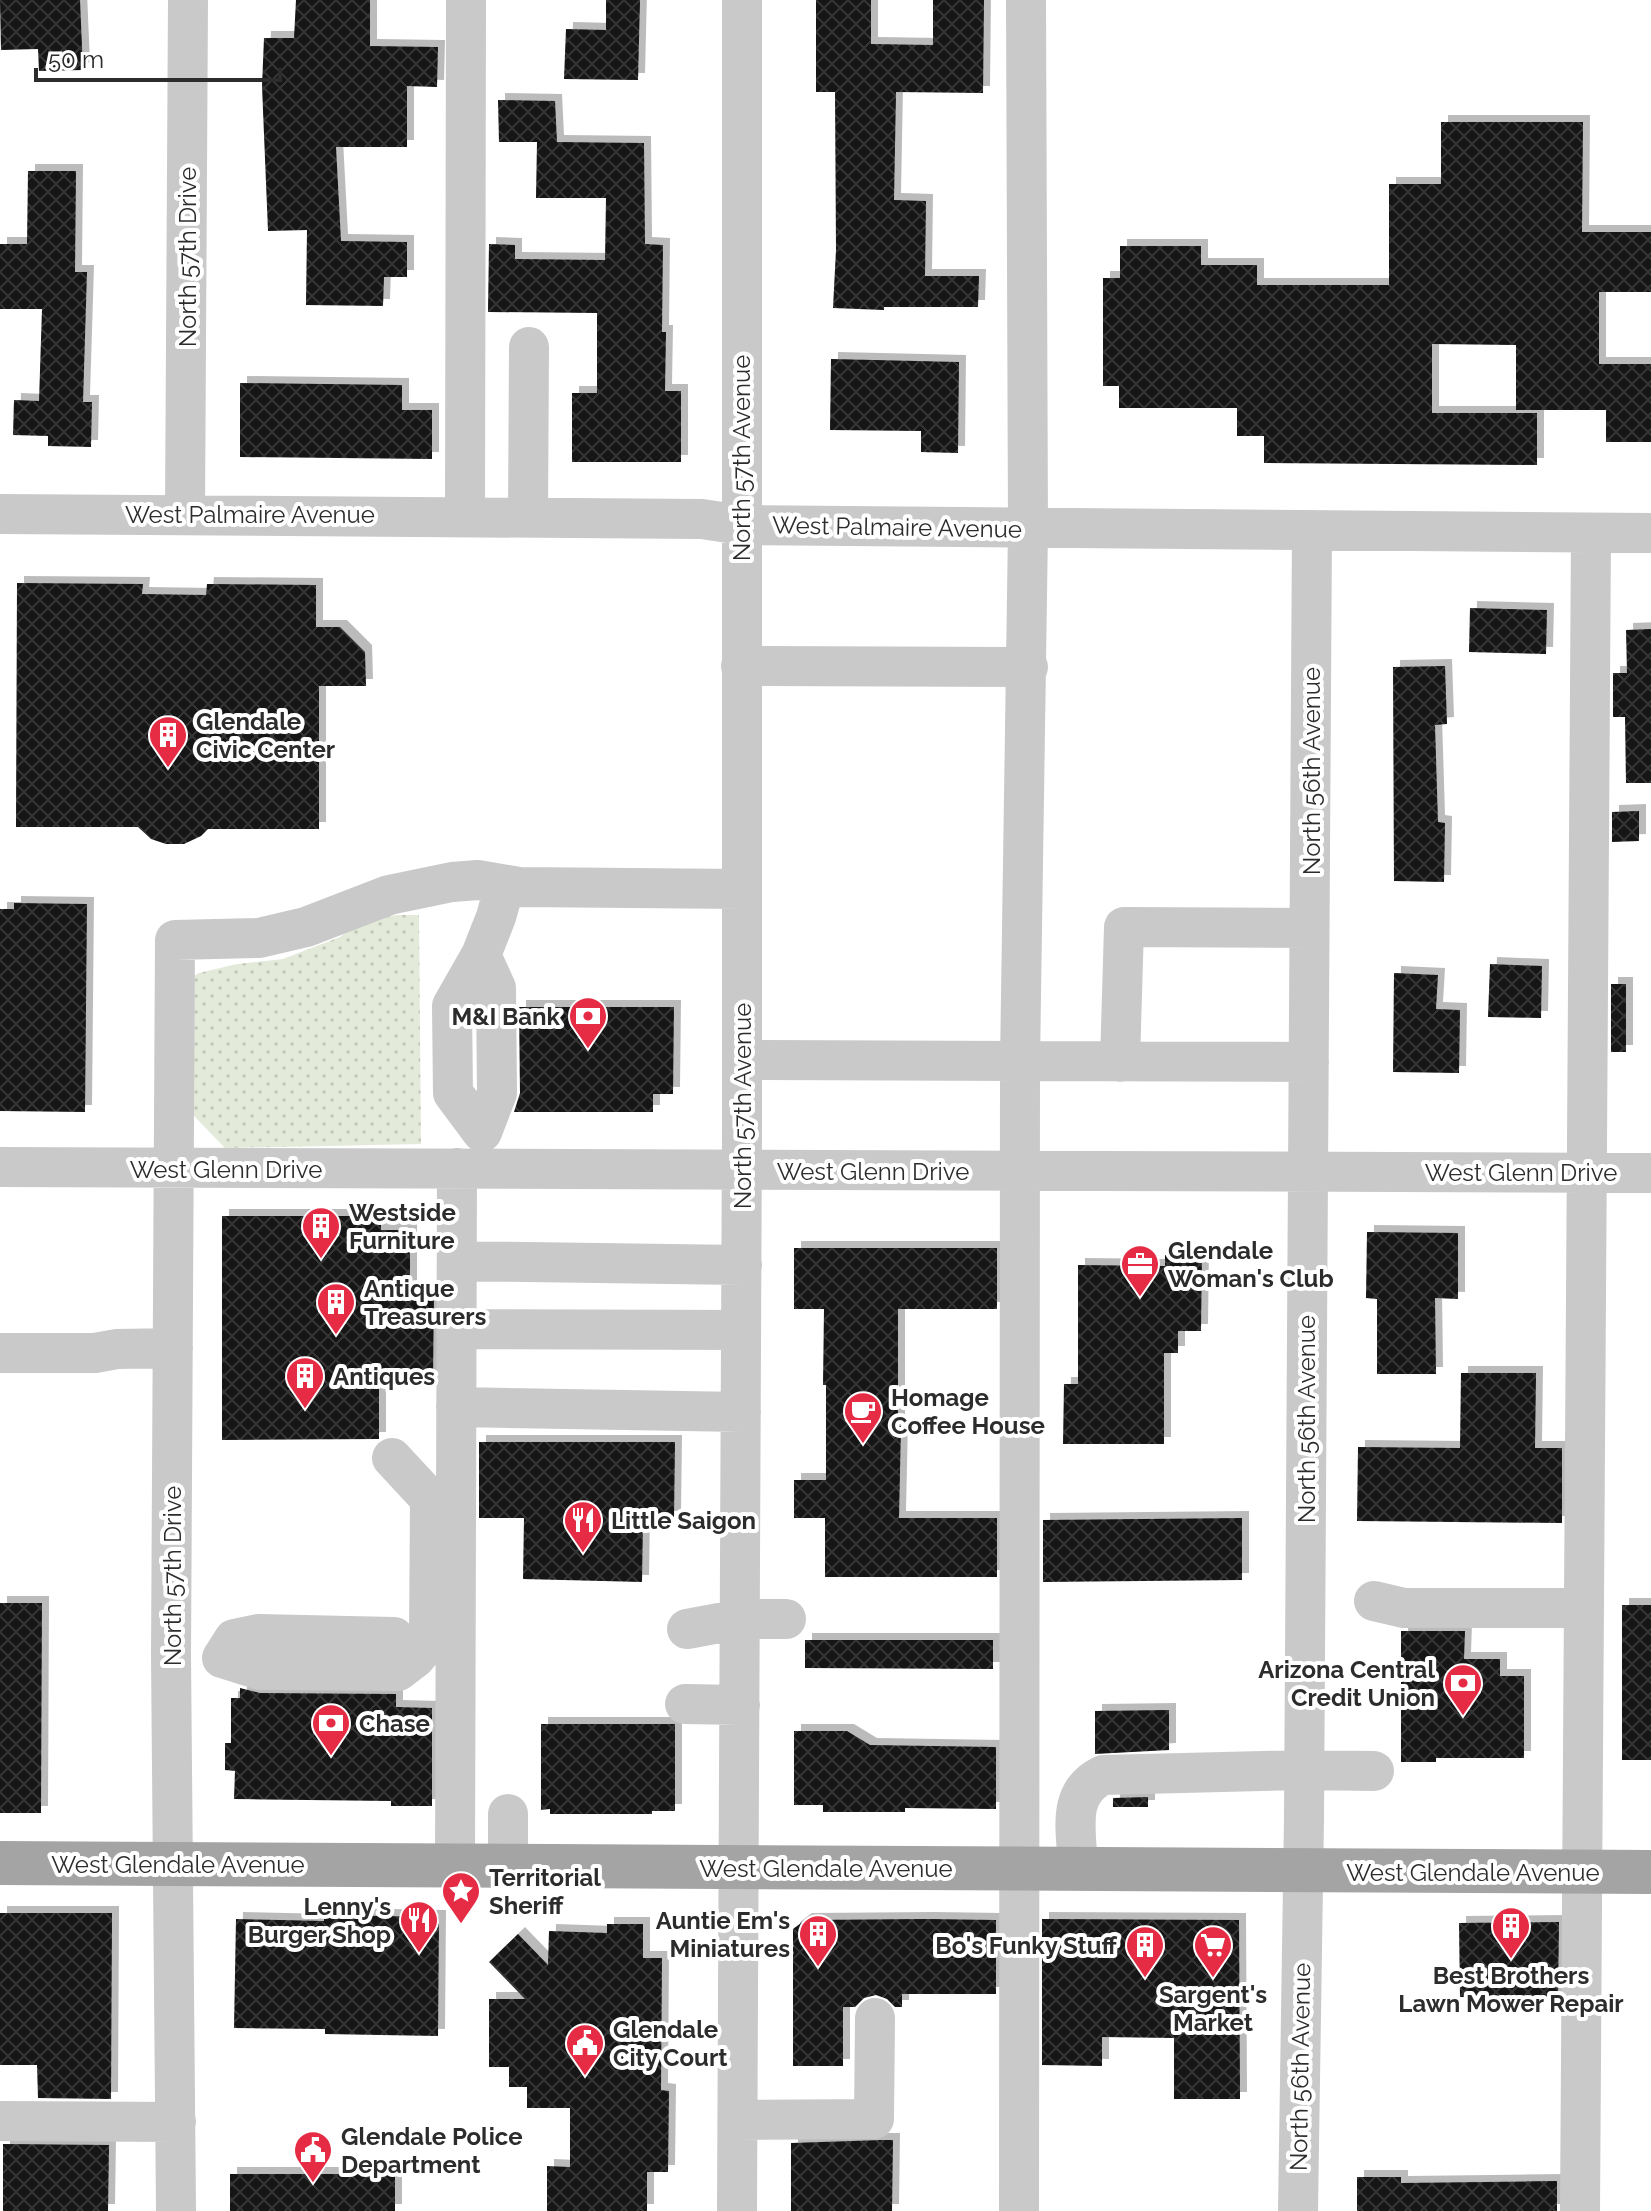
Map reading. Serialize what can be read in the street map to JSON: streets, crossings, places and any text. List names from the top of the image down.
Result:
{
  "streets": {
    "main road": ["West Glendale Avenue"],
    "street": [
      "North 57th Drive",
      "North 57th Avenue",
      "West Palmaire Avenue",
      "North 56th Avenue",
      "West Glenn Drive"
    ]
  },
  "crossings": [
    ["North 57th Drive", "West Palmaire Avenue"],
    ["North 57th Drive", "West Glenn Drive"],
    ["North 57th Drive", "West Glendale Avenue"],
    ["North 57th Avenue", "West Palmaire Avenue"],
    ["North 57th Avenue", "West Glenn Drive"],
    ["North 57th Avenue", "West Glendale Avenue"],
    ["West Palmaire Avenue", "North 56th Avenue"],
    ["North 56th Avenue", "West Glenn Drive"],
    ["North 56th Avenue", "West Glendale Avenue"]
  ],
  "places": {
    "building": [
      "Glendale Civic Center",
      "Westside Furniture",
      "Antique Treasurers",
      "Antiques",
      "Best Brothers Lawn Mower Repair",
      "Auntie Em's Miniatures",
      "Bo's Funky Stuff"
    ],
    "bank": ["M&I Bank", "Arizona Central Credit Union", "Chase"],
    "office": ["Glendale Woman's Club"],
    "cafe": ["Homage Coffee House"],
    "restaurant": ["Little Saigon", "Lenny's Burger Shop"],
    "place": ["Territorial Sheriff"],
    "supermarket": ["Sargent's Market"],
    "public building": ["Glendale City Court", "Glendale Police Department"]
  },
  "scale_bar": "50 m"
}
